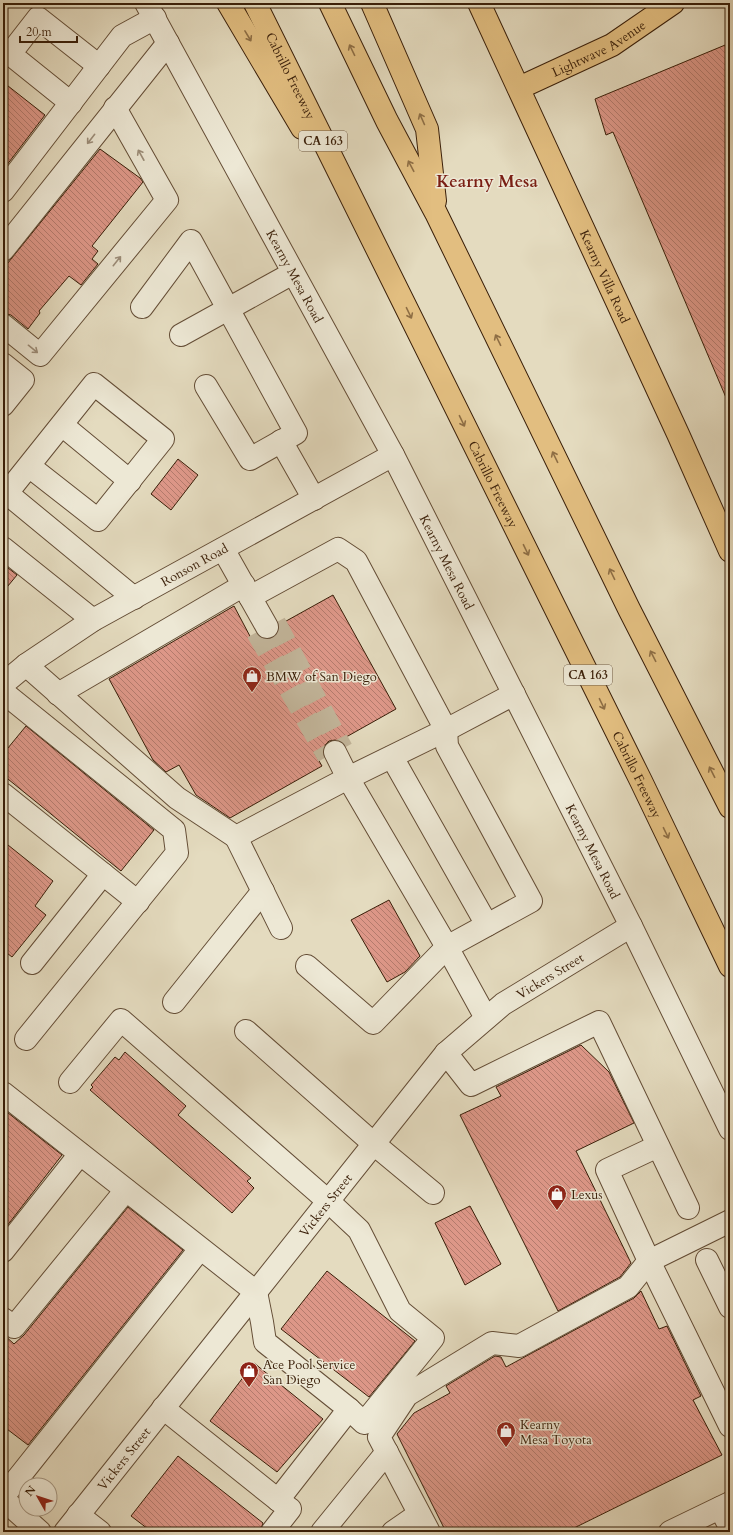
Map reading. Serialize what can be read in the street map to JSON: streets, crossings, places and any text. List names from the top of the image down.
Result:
{
  "streets": {
    "main road": [
      "Lightwave Avenue",
      "Cabrillo Freeway",
      "CA 163",
      "Kearny Villa Road"
    ],
    "street": ["Kearny Mesa Road", "Ronson Road", "Vickers Street"]
  },
  "crossings": [
    ["Lightwave Avenue", "Kearny Villa Road"],
    ["Kearny Mesa Road", "Ronson Road"],
    ["Kearny Mesa Road", "Vickers Street"]
  ],
  "districts": ["Kearny Mesa"],
  "places": {
    "shop": [
      "BMW of San Diego",
      "Lexus",
      "Ace Pool Service San Diego",
      "Kearny Mesa Toyota"
    ]
  },
  "scale_bar": "20 m",
  "north": "top left"
}
